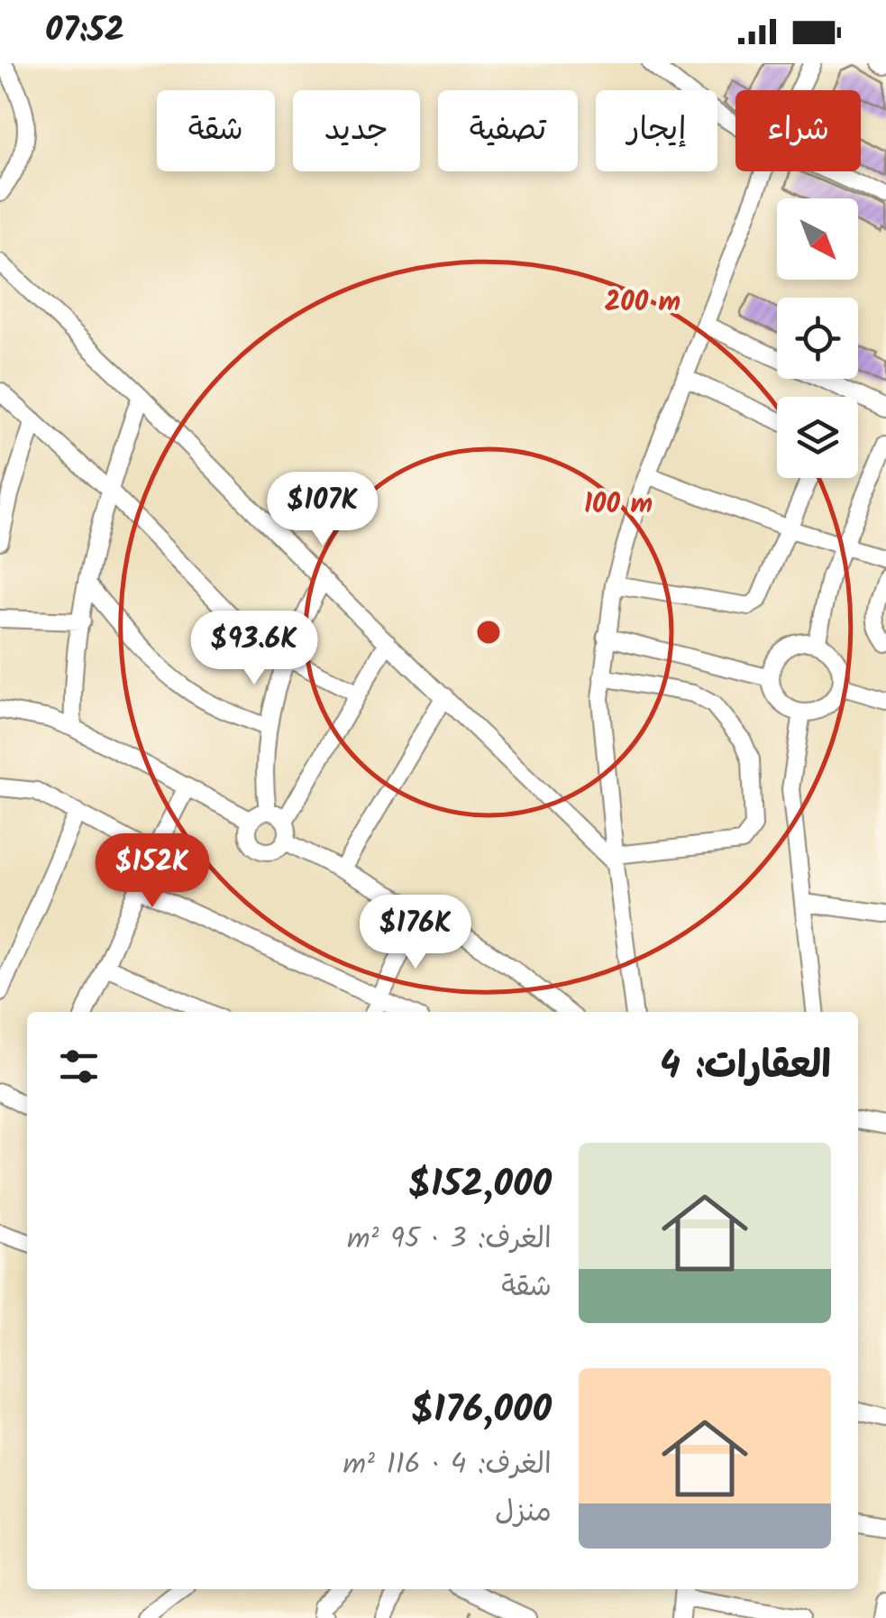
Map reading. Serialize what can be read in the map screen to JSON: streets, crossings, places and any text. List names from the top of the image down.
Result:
{
  "north": "bottom right",
  "page": {
    "status": "07:52",
    "chip": [
      "شراء",
      "إيجار",
      "تصفية",
      "جديد",
      "شقة"
    ],
    "price": [
      "$107K",
      "$93.6K",
      "$152K",
      "$176K"
    ],
    "heading": "العقارات: 4",
    "list": [
      {
        "name": "$152,000",
        "note": "الغرف: 3 · 95 m² · شقة"
      },
      {
        "name": "$176,000",
        "note": "الغرف: 4 · 116 m² · منزل"
      }
    ]
  },
  "rings": ["200 m", "100 m"]
}
